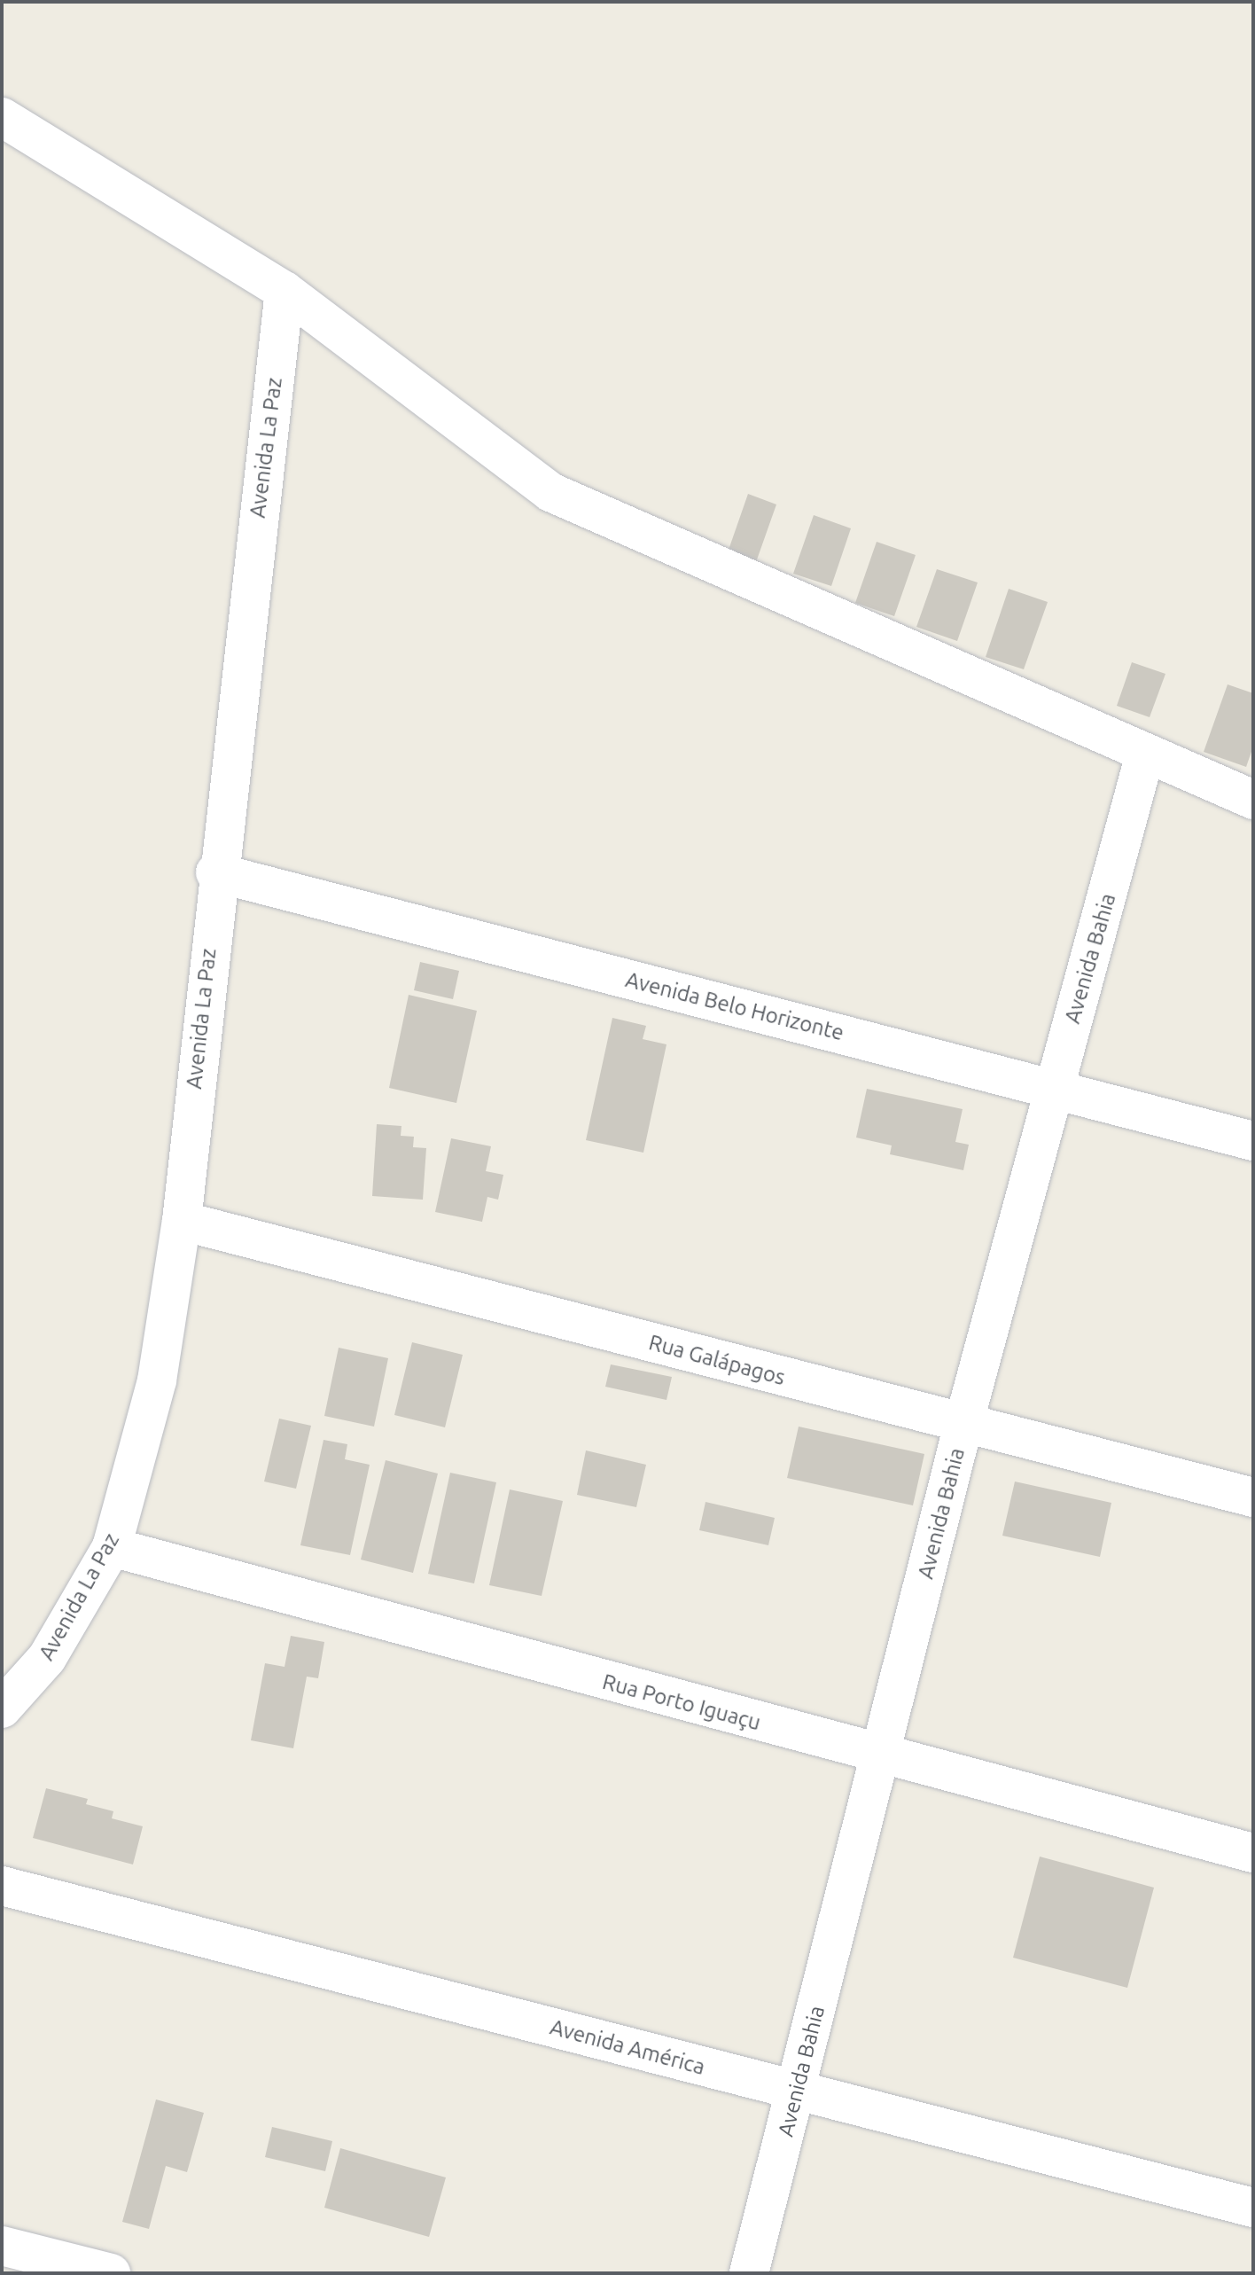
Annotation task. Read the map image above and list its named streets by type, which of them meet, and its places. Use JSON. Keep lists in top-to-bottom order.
{
  "streets": {
    "street": [
      "Avenida La Paz",
      "Avenida Bahia",
      "Avenida Belo Horizonte",
      "Rua Galápagos",
      "Rua Porto Iguaçu",
      "Avenida América"
    ]
  },
  "crossings": [
    ["Avenida La Paz", "Avenida Belo Horizonte"],
    ["Avenida La Paz", "Rua Galápagos"],
    ["Avenida La Paz", "Rua Porto Iguaçu"],
    ["Avenida Bahia", "Avenida Belo Horizonte"],
    ["Avenida Bahia", "Rua Galápagos"],
    ["Avenida Bahia", "Rua Porto Iguaçu"],
    ["Avenida Bahia", "Avenida América"]
  ]
}
